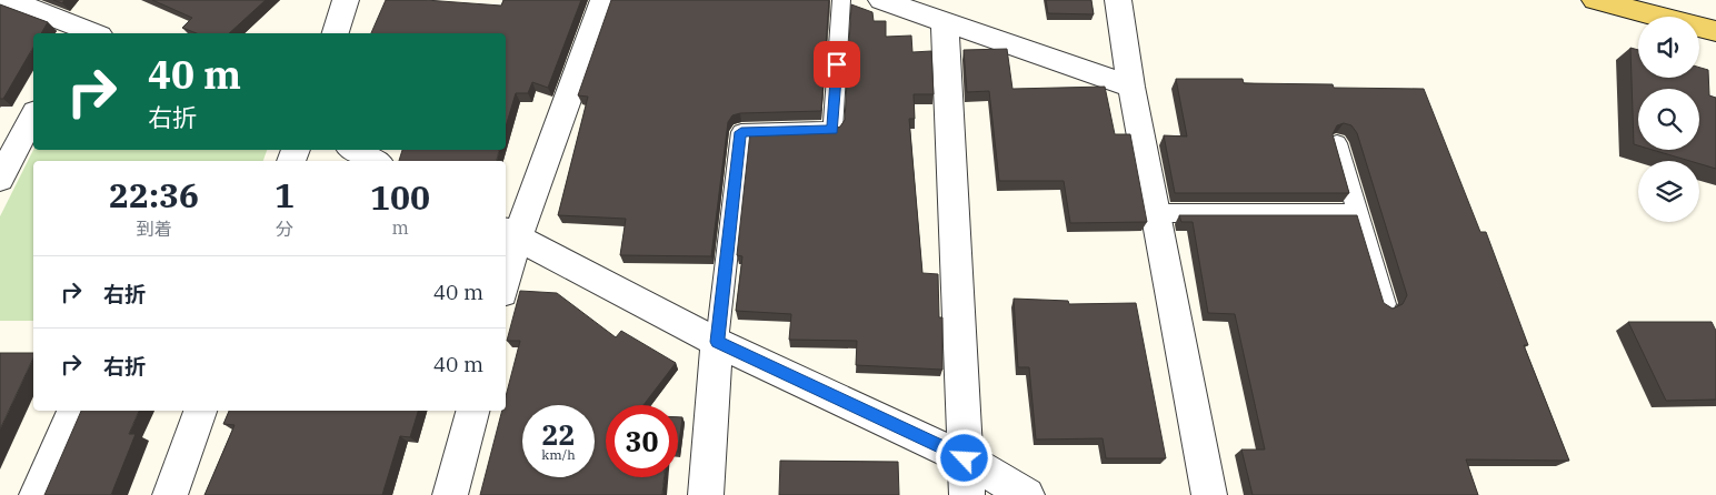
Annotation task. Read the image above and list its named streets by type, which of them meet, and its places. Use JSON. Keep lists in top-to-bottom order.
{
  "page": {
    "turn": ["40 m", "右折"],
    "eta": [
      "22:36",
      "到着",
      "1",
      "分",
      "100",
      "m"
    ],
    "list": [
      {
        "name": "右折",
        "value": "40 m"
      },
      {
        "name": "右折",
        "value": "40 m"
      }
    ],
    "speed": "22 km/h",
    "limit": "30"
  }
}
